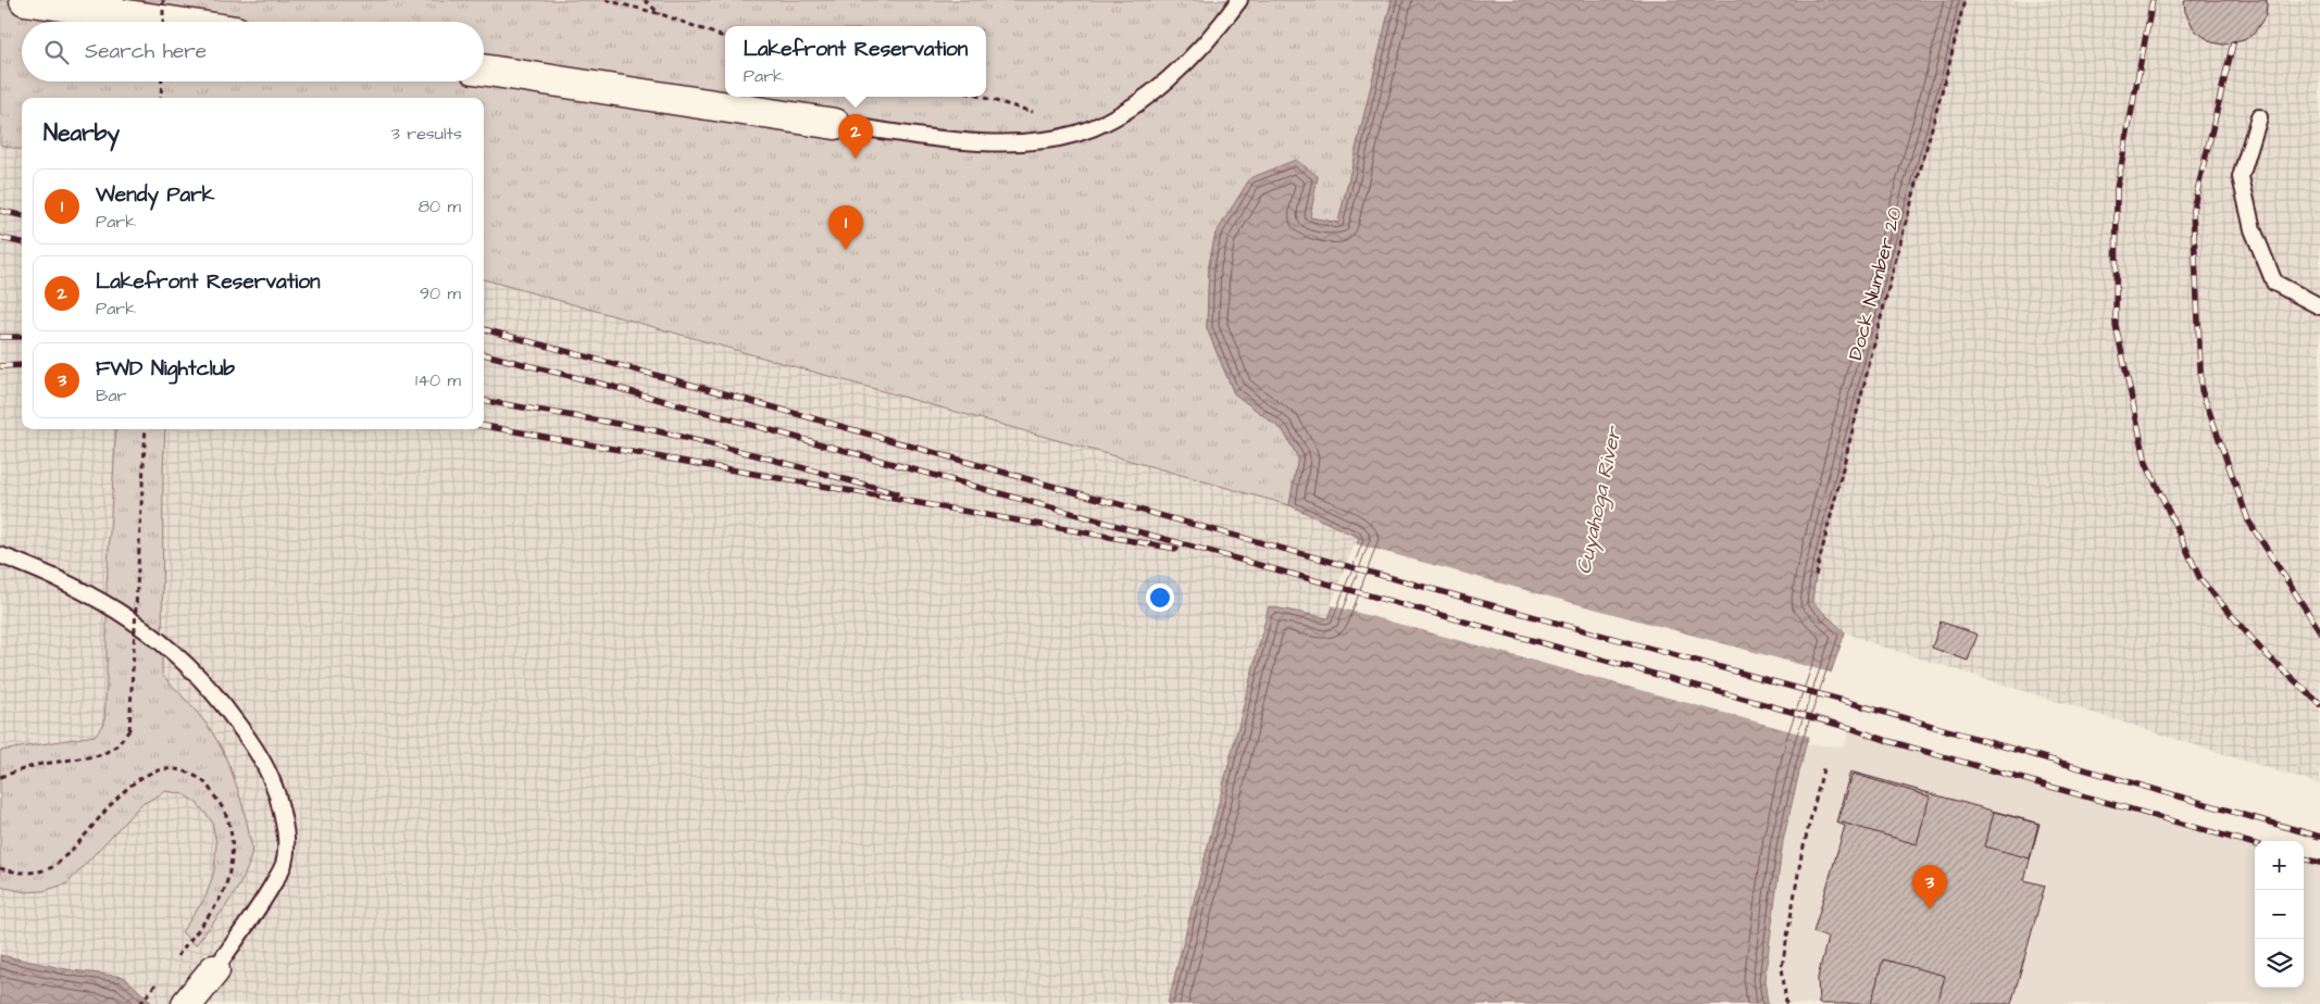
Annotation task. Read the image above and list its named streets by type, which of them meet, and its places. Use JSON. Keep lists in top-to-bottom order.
{
  "streets": {
    "path": ["Dock Number 20"]
  },
  "water": ["Cuyahoga River"],
  "page": {
    "search": "Search here",
    "popup": ["Lakefront Reservation", "Park"],
    "heading": ["Nearby", "3 results"],
    "pins": ["2", "1", "3"],
    "list": [
      {
        "mark": "1",
        "name": "Wendy Park",
        "note": "Park",
        "value": "80 m"
      },
      {
        "mark": "2",
        "name": "Lakefront Reservation",
        "note": "Park",
        "value": "90 m"
      },
      {
        "mark": "3",
        "name": "FWD Nightclub",
        "note": "Bar",
        "value": "140 m"
      }
    ],
    "map_buttons": ["+", "−"]
  }
}
